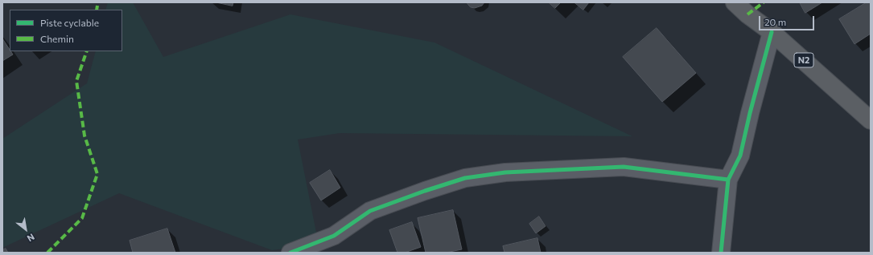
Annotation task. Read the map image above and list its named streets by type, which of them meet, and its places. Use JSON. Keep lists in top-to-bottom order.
{
  "streets": {
    "highway": ["N2"]
  },
  "legend": ["Piste cyclable", "Chemin"],
  "scale_bar": "20 m",
  "north": "bottom right"
}
